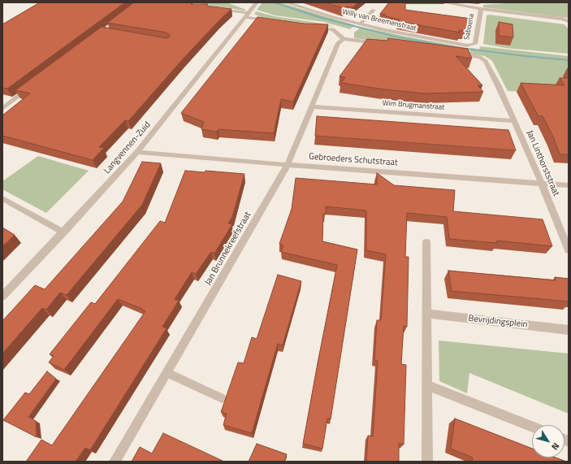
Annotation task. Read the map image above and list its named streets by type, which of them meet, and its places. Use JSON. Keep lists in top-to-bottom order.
{
  "streets": {
    "street": [
      "Willy van Breemenstraat",
      "Saboena",
      "Wim Brugmanstraat",
      "Langvennen-Zuid",
      "Gebroeders Schutstraat",
      "Jan Linthorststraat",
      "Jan Brunnekreefstraat",
      "Bevrijdingsplein"
    ]
  },
  "crossings": [
    ["Willy van Breemenstraat", "Saboena"],
    ["Wim Brugmanstraat", "Jan Linthorststraat"],
    ["Wim Brugmanstraat", "Jan Brunnekreefstraat"],
    ["Langvennen-Zuid", "Gebroeders Schutstraat"],
    ["Gebroeders Schutstraat", "Jan Linthorststraat"],
    ["Gebroeders Schutstraat", "Jan Brunnekreefstraat"]
  ],
  "north": "bottom right"
}
